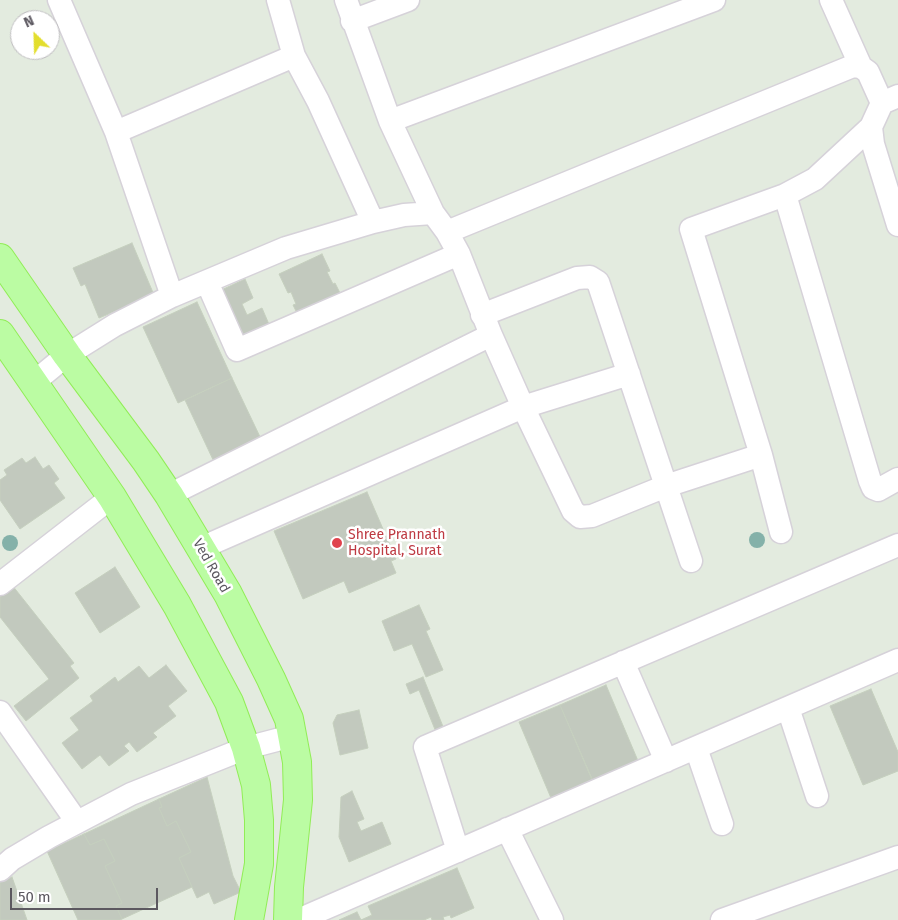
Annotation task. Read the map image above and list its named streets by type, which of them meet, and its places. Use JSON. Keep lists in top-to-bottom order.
{
  "streets": {
    "main road": ["Ved Road"]
  },
  "places": ["Shree Prannath Hospital, Surat"],
  "scale_bar": "50 m",
  "north": "top left"
}
